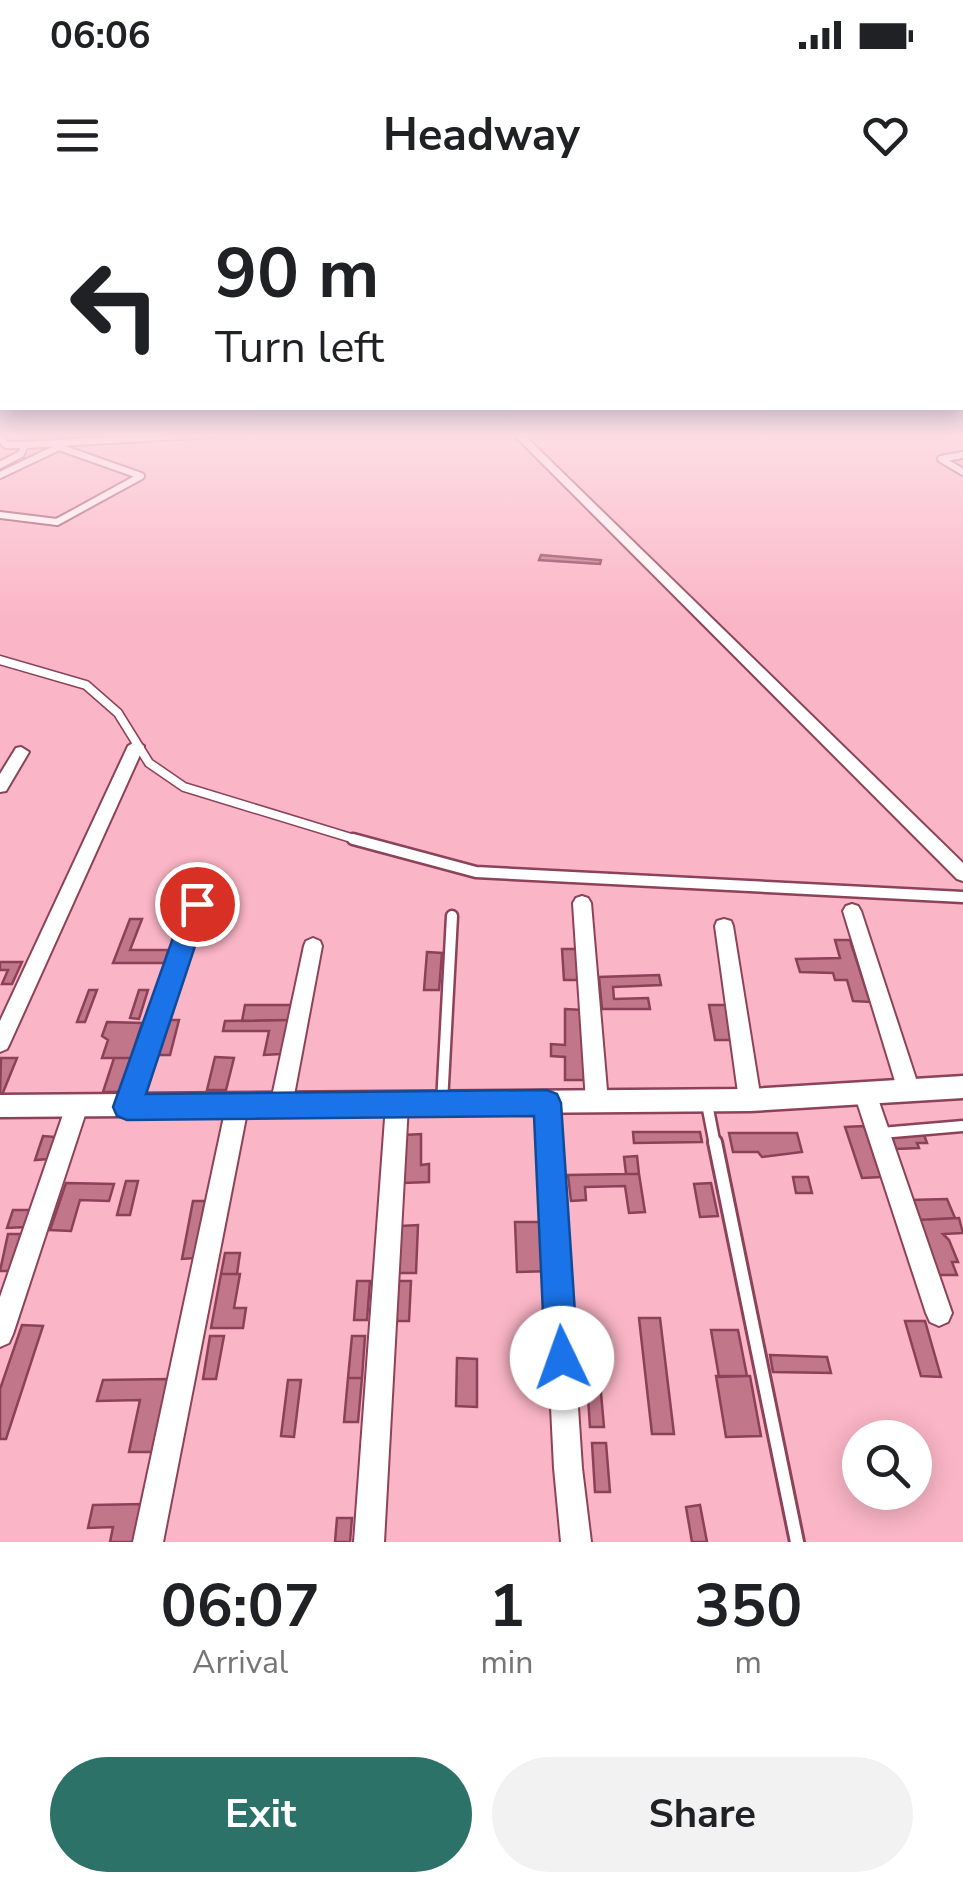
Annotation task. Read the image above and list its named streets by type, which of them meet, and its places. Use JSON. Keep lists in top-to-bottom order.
{
  "page": {
    "status": "06:06",
    "header": "Headway",
    "turn": ["90 m", "Turn left"],
    "eta": [
      "06:07",
      "Arrival",
      "1",
      "min",
      "350",
      "m"
    ],
    "buttons": ["Exit", "Share"]
  }
}
